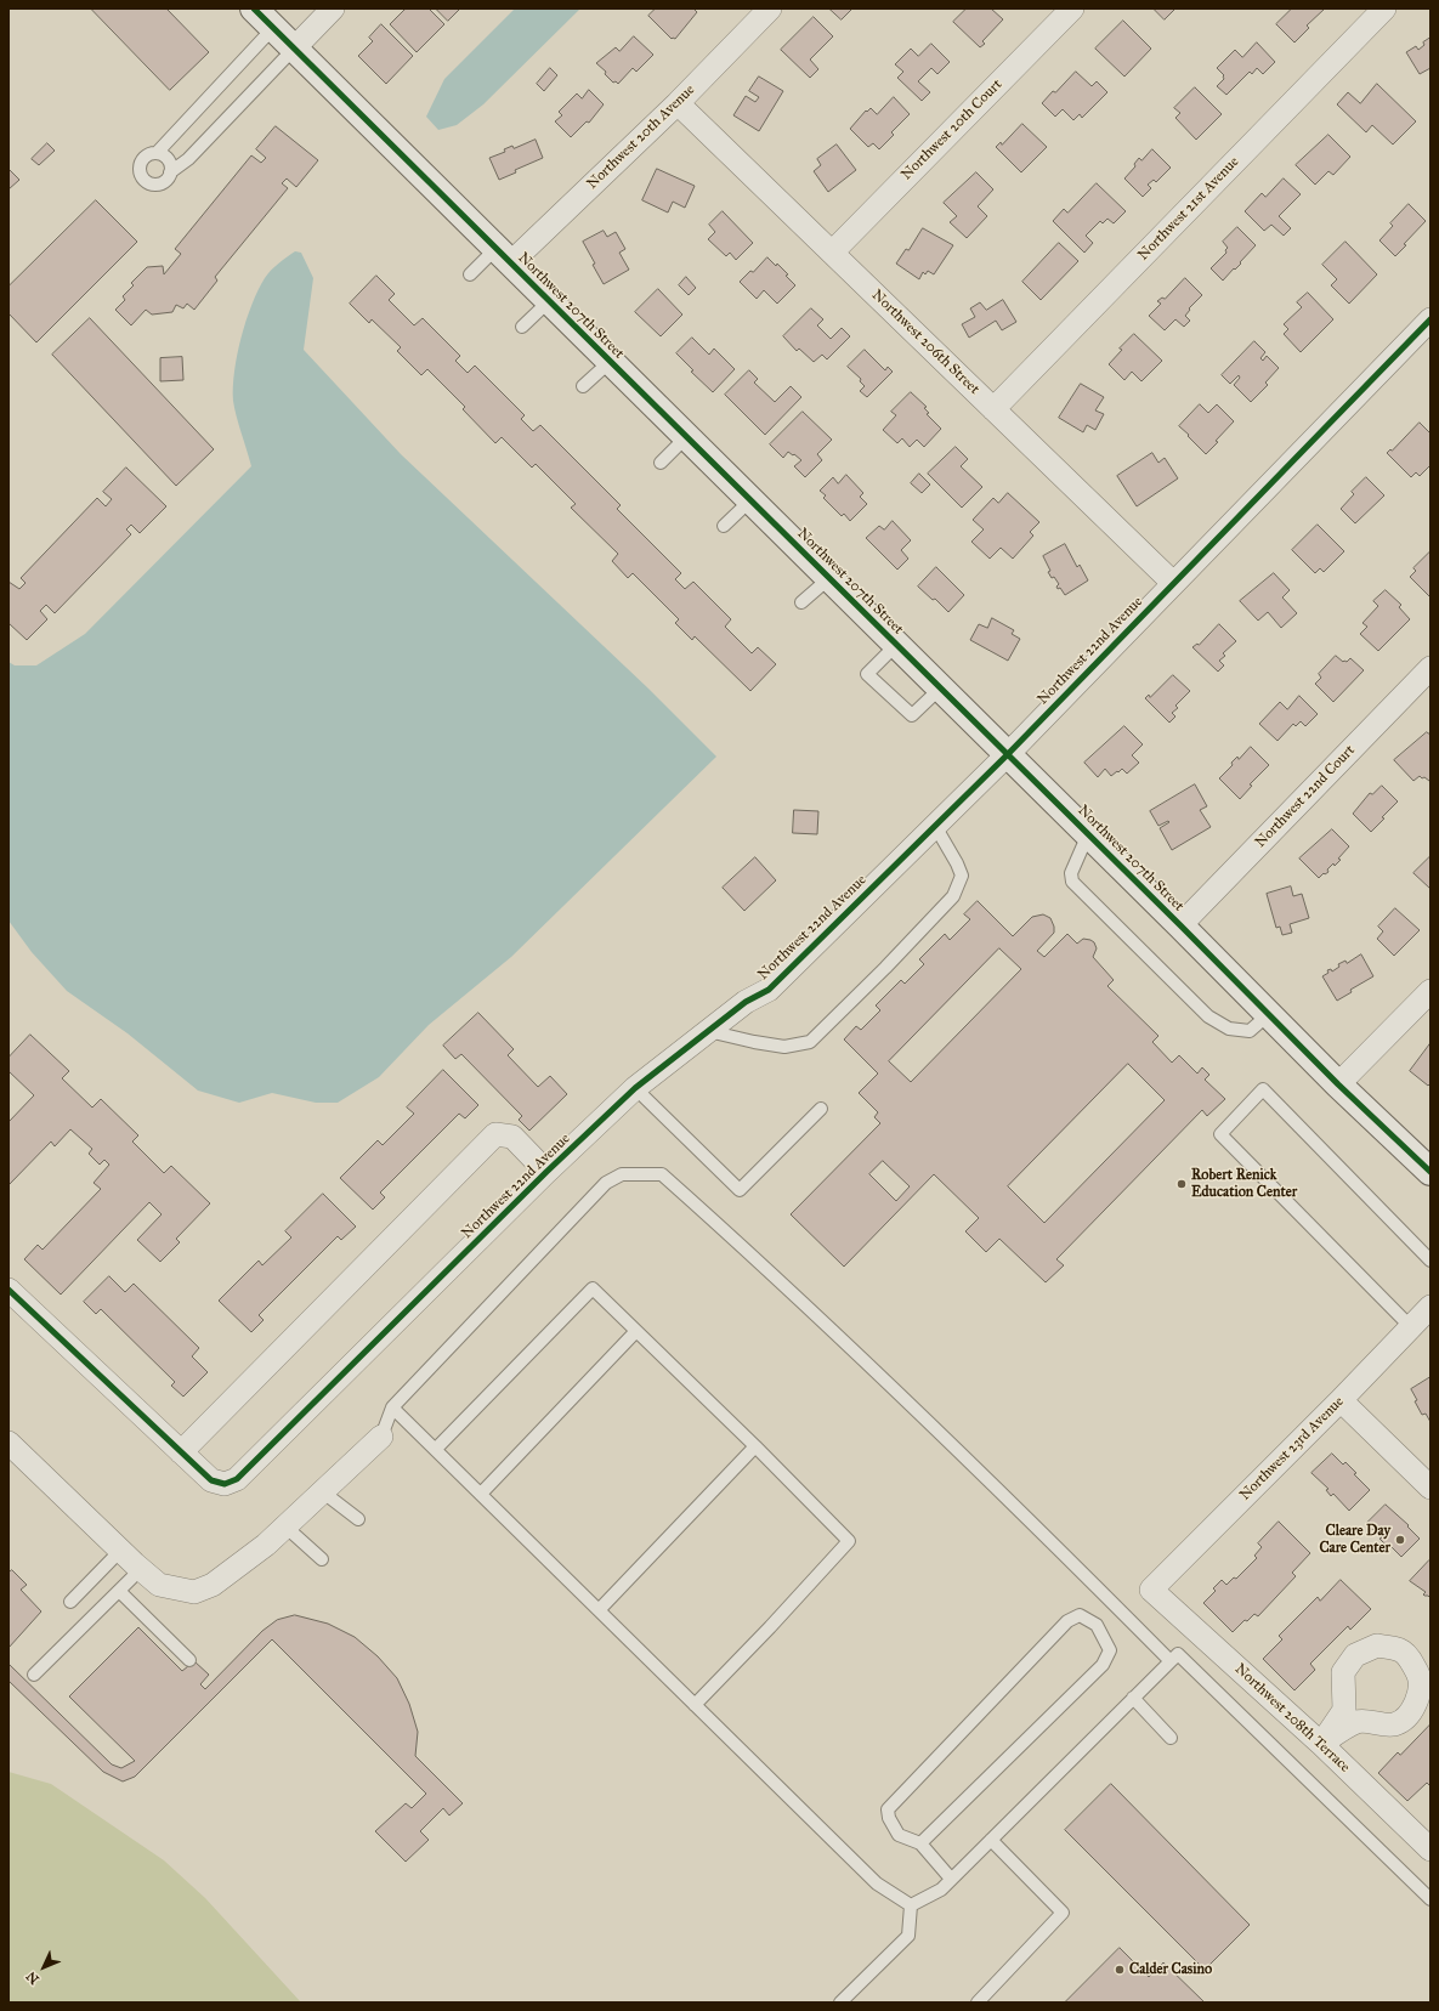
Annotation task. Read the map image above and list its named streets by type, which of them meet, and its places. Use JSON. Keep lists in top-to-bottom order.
{
  "streets": {
    "street": [
      "Northwest 20th Court",
      "Northwest 20th Avenue",
      "Northwest 21st Avenue",
      "Northwest 207th Street",
      "Northwest 206th Street",
      "Northwest 22nd Avenue",
      "Northwest 22nd Court",
      "Northwest 23rd Avenue",
      "Northwest 208th Terrace"
    ]
  },
  "crossings": [
    ["Northwest 20th Court", "Northwest 206th Street"],
    ["Northwest 20th Avenue", "Northwest 207th Street"],
    ["Northwest 20th Avenue", "Northwest 206th Street"],
    ["Northwest 21st Avenue", "Northwest 206th Street"],
    ["Northwest 207th Street", "Northwest 22nd Avenue"],
    ["Northwest 207th Street", "Northwest 22nd Court"],
    ["Northwest 206th Street", "Northwest 22nd Avenue"],
    ["Northwest 23rd Avenue", "Northwest 208th Terrace"]
  ],
  "places": ["Robert Renick Education Center", "Cleare Day Care Center", "Calder Casino"],
  "north": "bottom left"
}
